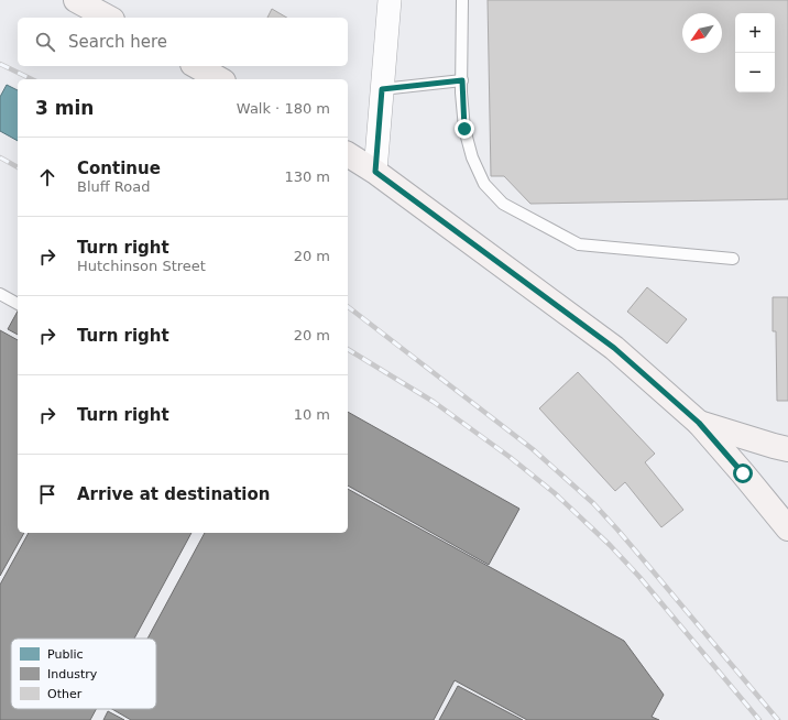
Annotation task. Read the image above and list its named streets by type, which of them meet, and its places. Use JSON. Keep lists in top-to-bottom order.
{
  "legend": ["Public", "Industry", "Other"],
  "north": "bottom left",
  "page": {
    "map_buttons": ["+", "−"],
    "search": "Search here",
    "heading": ["3 min", "Walk · 180 m"],
    "list": [
      ["Continue", "Bluff Road", "130 m"],
      ["Turn right", "Hutchinson Street", "20 m"],
      ["Turn right", "20 m"],
      ["Turn right", "10 m"],
      "Arrive at destination"
    ]
  }
}
